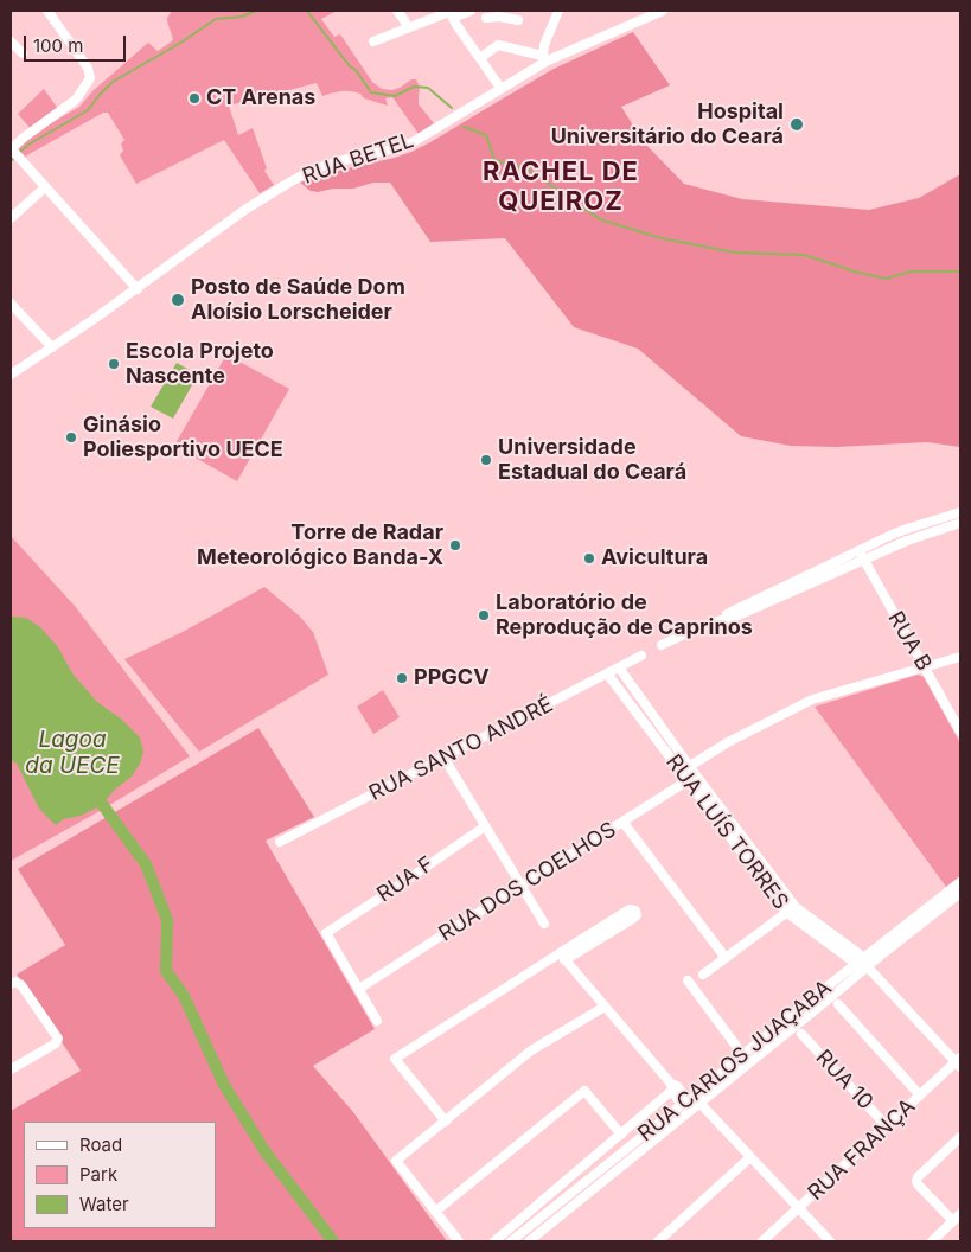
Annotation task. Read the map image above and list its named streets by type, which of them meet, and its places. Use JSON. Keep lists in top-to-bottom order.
{
  "streets": {
    "street": [
      "RUA BETEL",
      "RUA B",
      "RUA SANTO ANDRÉ",
      "RUA LUÍS TORRES",
      "RUA F",
      "RUA DOS COELHOS",
      "RUA CARLOS JUAÇABA",
      "RUA 10",
      "RUA FRANÇA"
    ]
  },
  "crossings": [
    ["RUA SANTO ANDRÉ", "RUA LUÍS TORRES"],
    ["RUA LUÍS TORRES", "RUA DOS COELHOS"],
    ["RUA LUÍS TORRES", "RUA CARLOS JUAÇABA"],
    ["RUA LUÍS TORRES", "RUA FRANÇA"],
    ["RUA F", "RUA DOS COELHOS"],
    ["RUA 10", "RUA FRANÇA"]
  ],
  "districts": ["RACHEL DE QUEIROZ"],
  "water": ["Lagoa da UECE"],
  "places": [
    "CT Arenas",
    "Hospital Universitário do Ceará",
    "Posto de Saúde Dom Aloísio Lorscheider",
    "Escola Projeto Nascente",
    "Ginásio Poliesportivo UECE",
    "Universidade Estadual do Ceará",
    "Torre de Radar Meteorológico Banda-X",
    "Avicultura",
    "Laboratório de Reprodução de Caprinos",
    "PPGCV"
  ],
  "legend": ["Road", "Park", "Water"],
  "scale_bar": "100 m"
}
